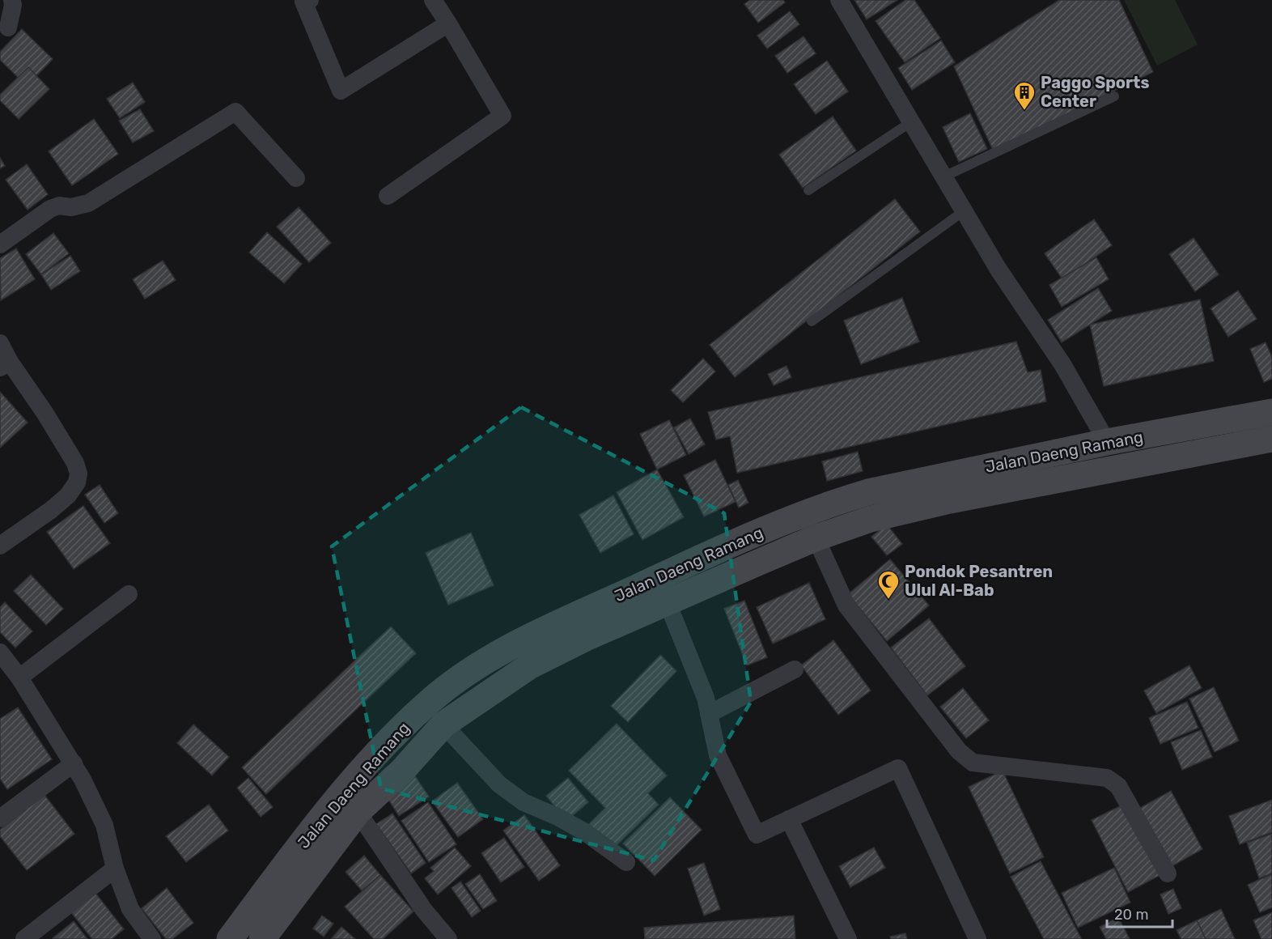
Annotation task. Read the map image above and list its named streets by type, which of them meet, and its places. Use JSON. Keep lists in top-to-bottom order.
{
  "streets": {
    "main road": ["Jalan Daeng Ramang"]
  },
  "places": {
    "building": ["Paggo Sports Center"],
    "mosque": ["Pondok Pesantren Ulul Al-Bab"]
  },
  "scale_bar": "20 m"
}
